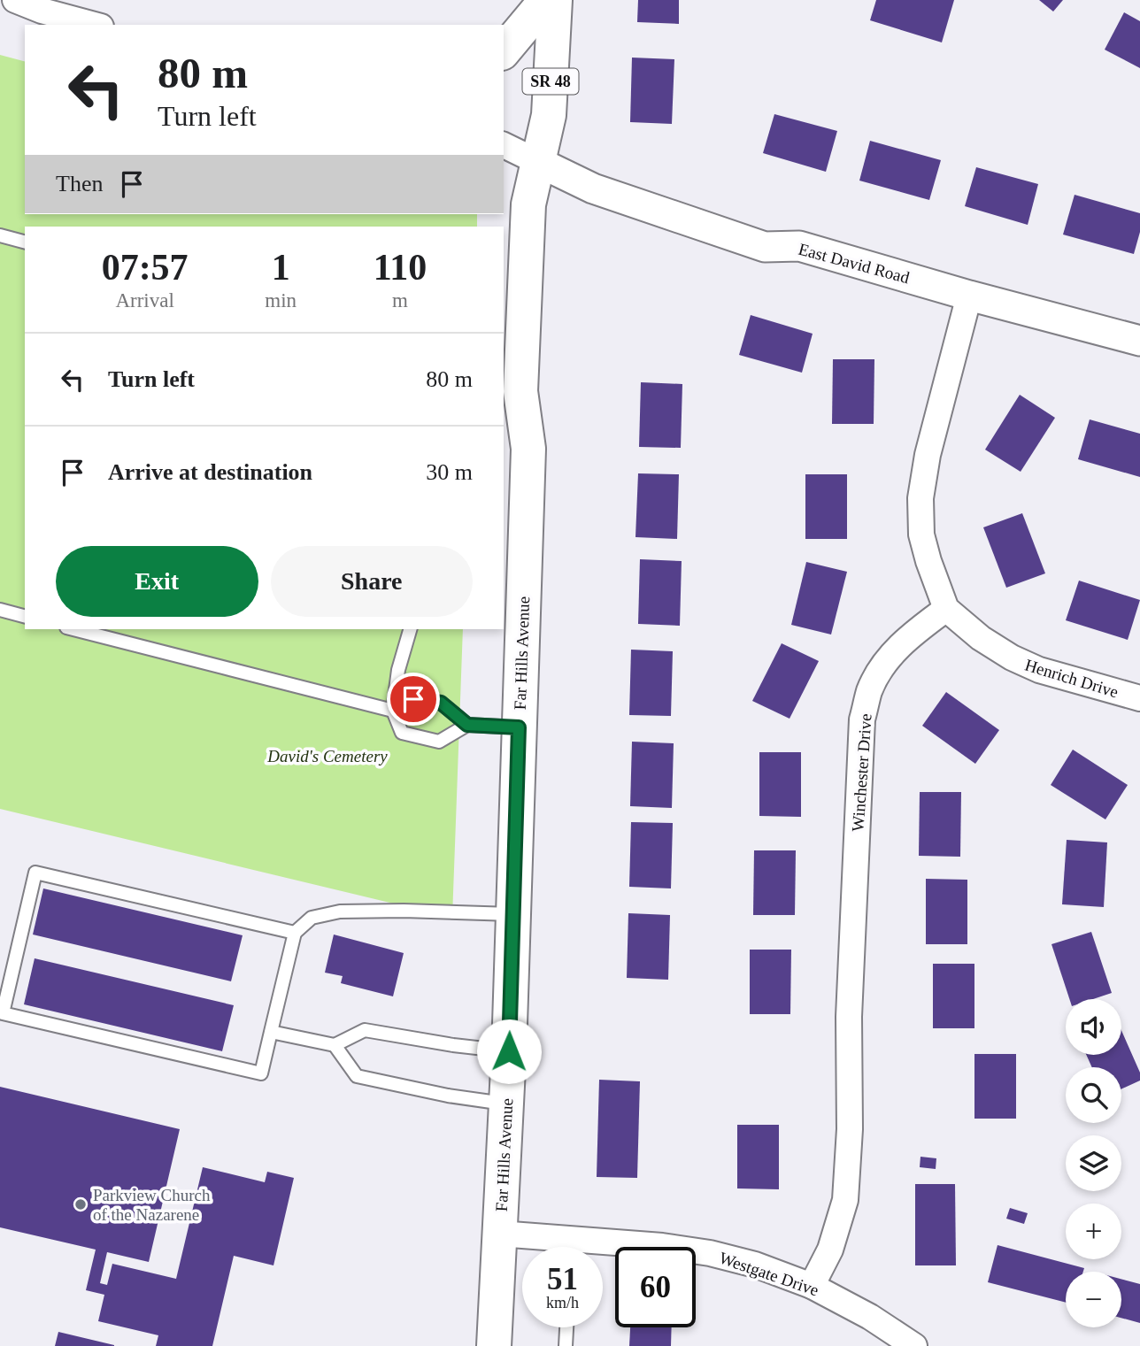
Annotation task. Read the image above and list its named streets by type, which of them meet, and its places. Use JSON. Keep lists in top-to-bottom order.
{
  "streets": {
    "main road": ["SR 48", "Far Hills Avenue"],
    "street": [
      "East David Road",
      "Henrich Drive",
      "Winchester Drive",
      "Westgate Drive"
    ]
  },
  "crossings": [
    ["East David Road", "Far Hills Avenue"],
    ["Far Hills Avenue", "Westgate Drive"],
    ["Henrich Drive", "Winchester Drive"],
    ["Winchester Drive", "Westgate Drive"]
  ],
  "parks": ["David's Cemetery"],
  "places": ["Parkview Church of the Nazarene"],
  "page": {
    "turn": ["80 m", "Turn left"],
    "then": "Then",
    "eta": [
      "07:57",
      "Arrival",
      "1",
      "min",
      "110",
      "m"
    ],
    "list": [
      {
        "name": "Turn left",
        "value": "80 m"
      },
      {
        "name": "Arrive at destination",
        "value": "30 m"
      }
    ],
    "buttons": ["Exit", "Share"],
    "map_buttons": ["+", "−"],
    "speed": "51 km/h",
    "limit": "60"
  }
}
